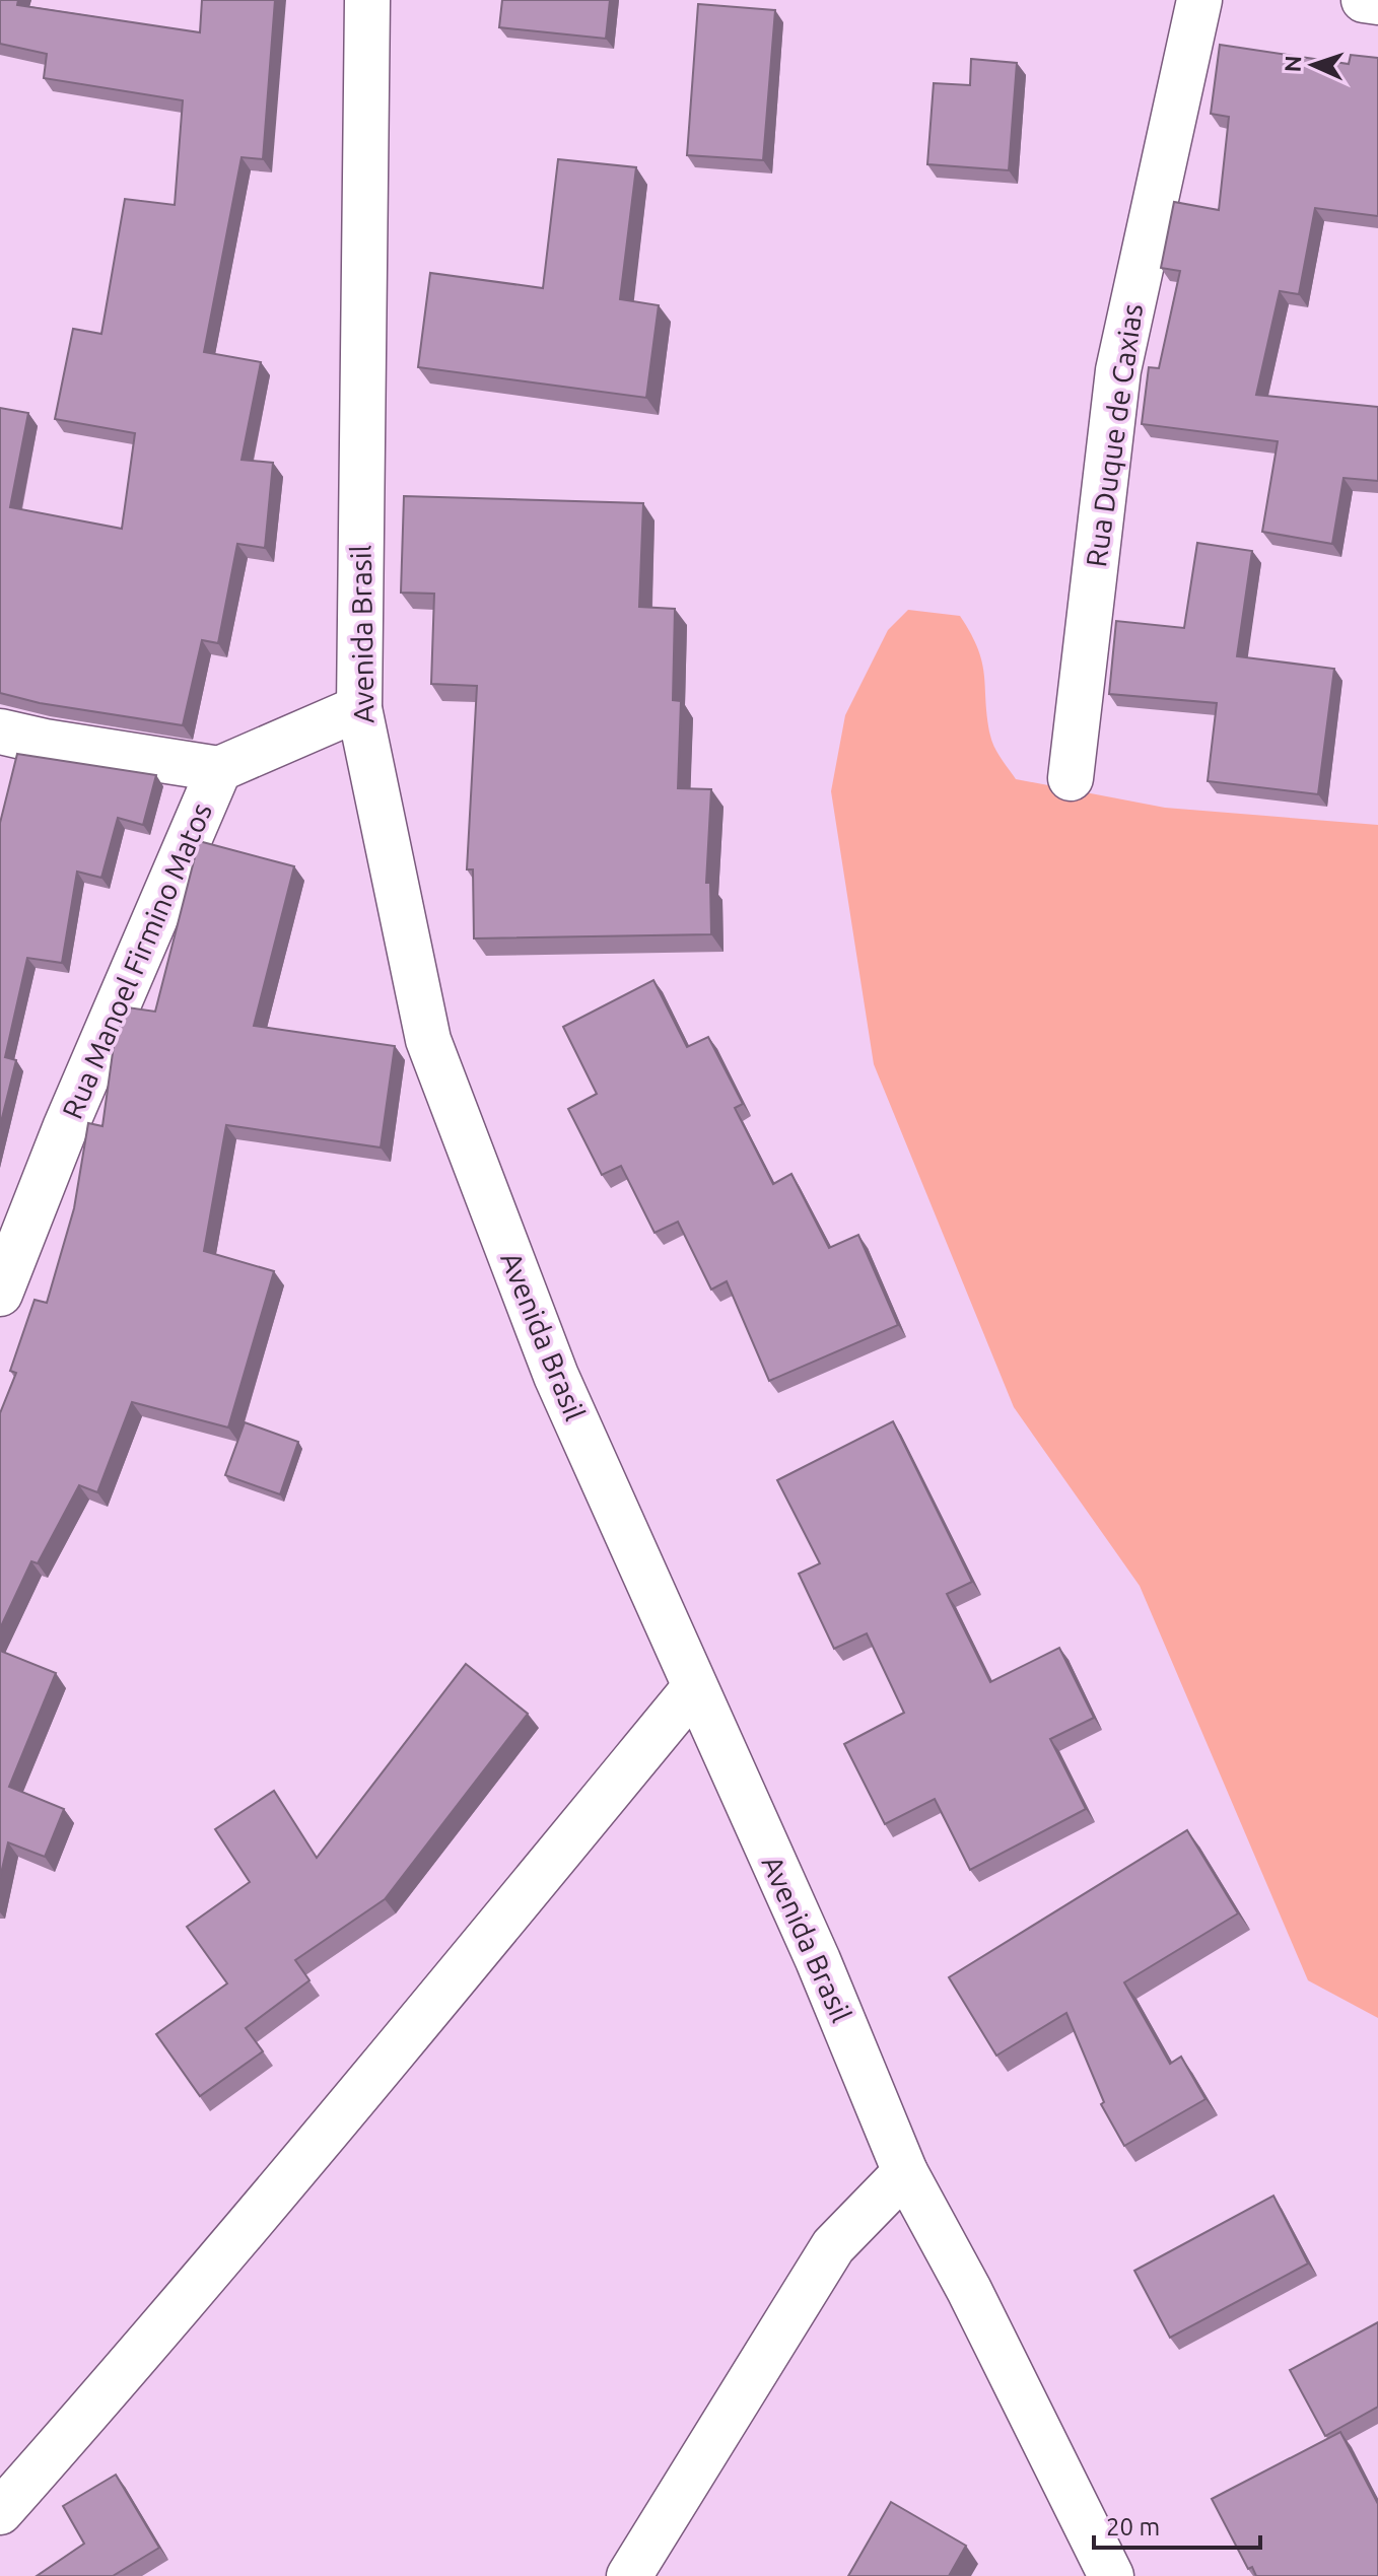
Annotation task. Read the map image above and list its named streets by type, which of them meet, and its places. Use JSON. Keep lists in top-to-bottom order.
{
  "streets": {
    "street": ["Rua Duque de Caxias", "Avenida Brasil", "Rua Manoel Firmino Matos"]
  },
  "crossings": [
    ["Avenida Brasil", "Rua Manoel Firmino Matos"]
  ],
  "scale_bar": "20 m",
  "north": "left"
}
